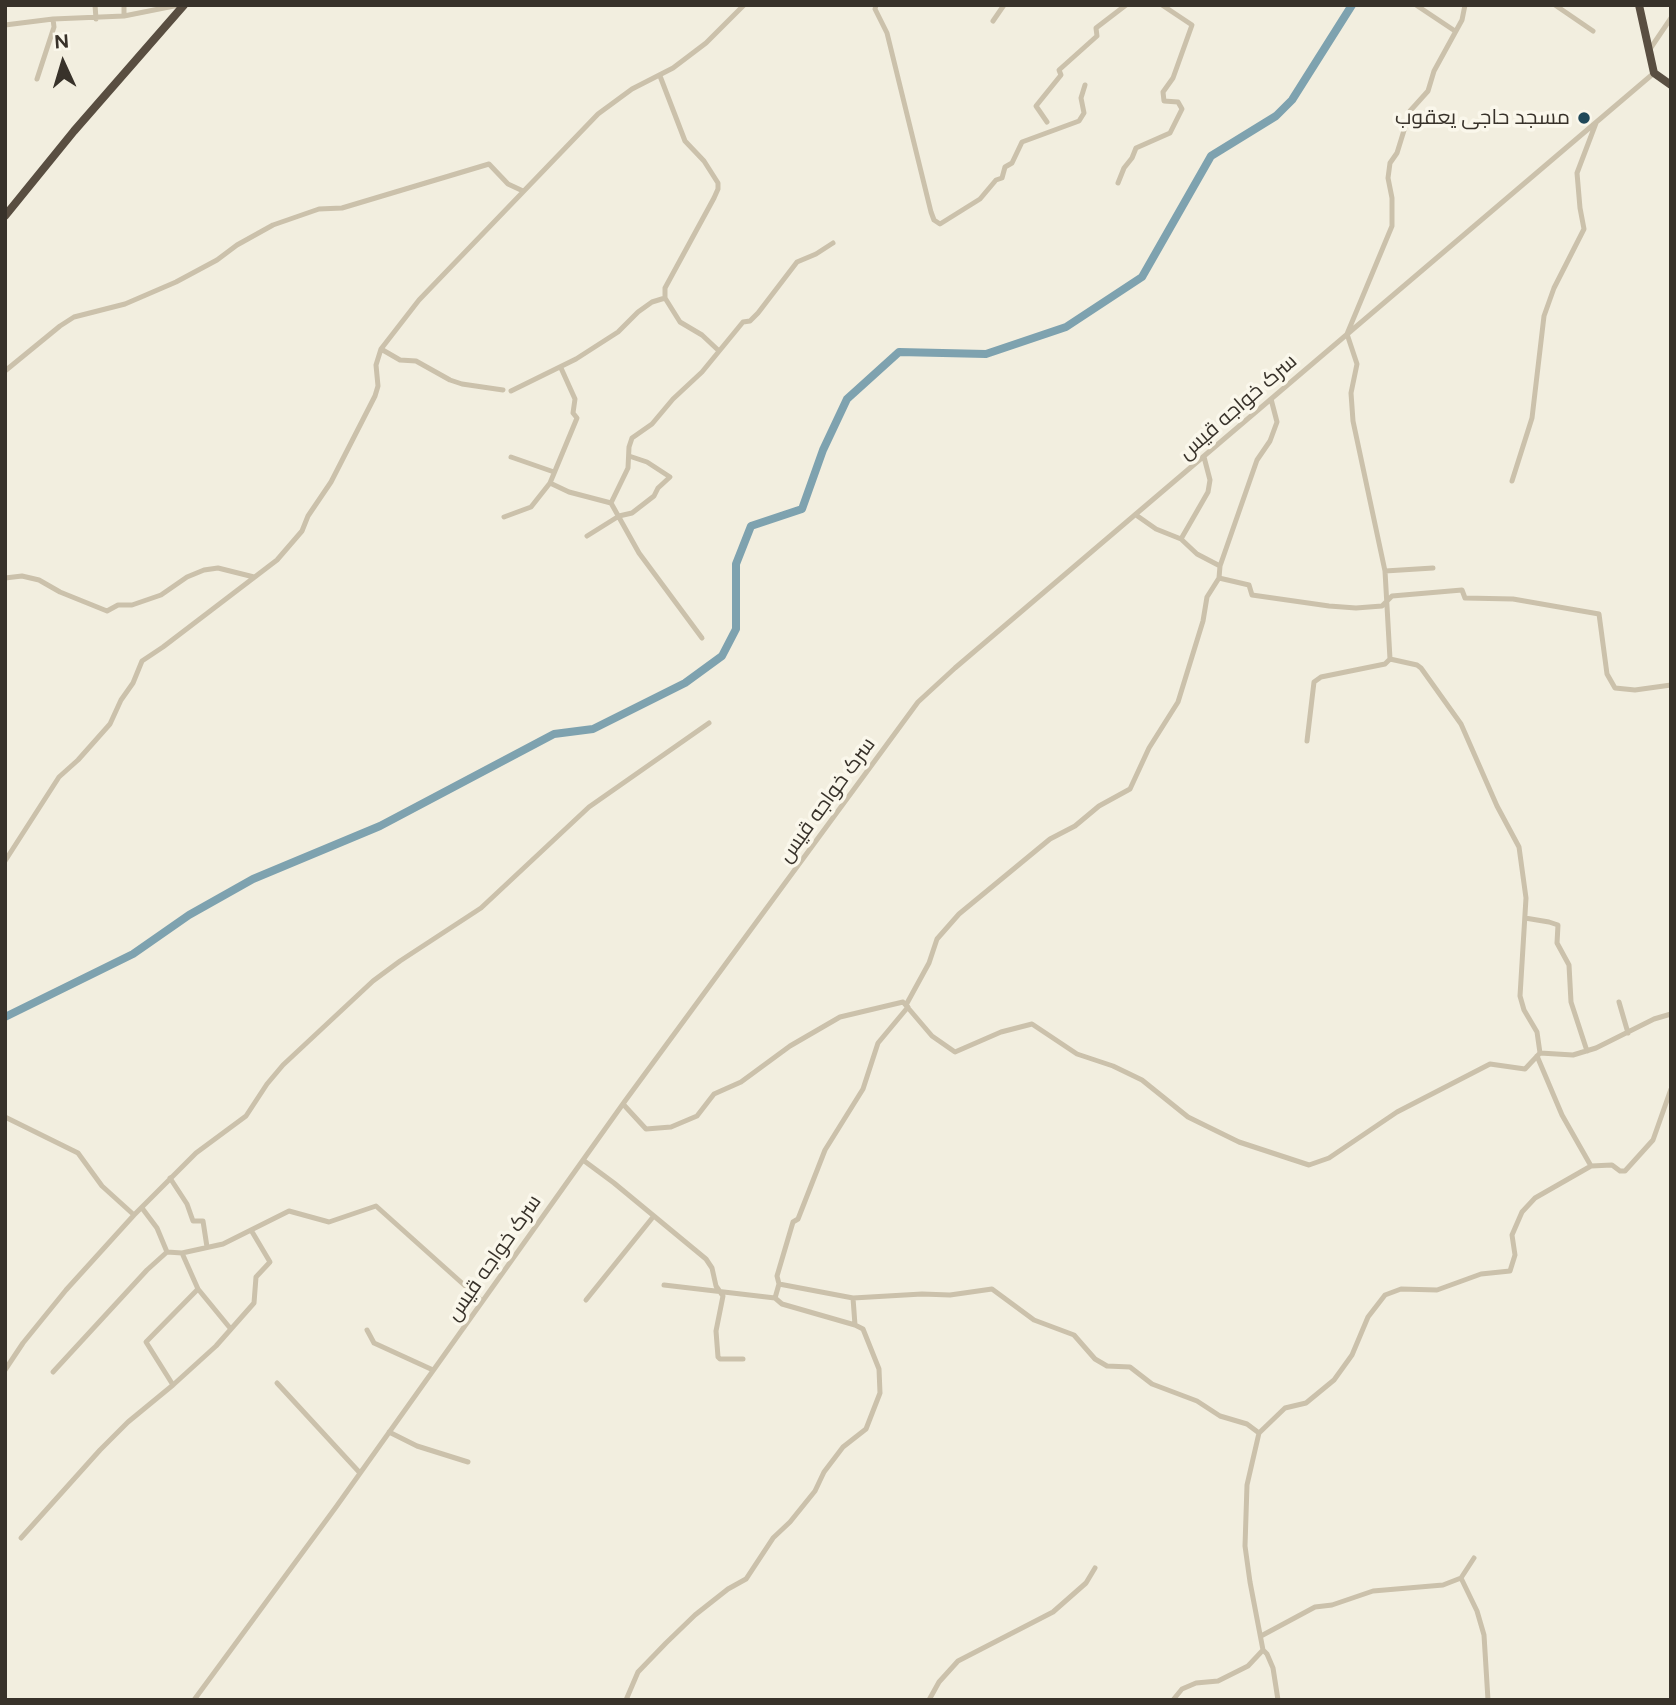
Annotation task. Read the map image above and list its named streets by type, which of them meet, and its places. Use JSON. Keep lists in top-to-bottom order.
{
  "streets": {
    "street": ["سرک خواجه قیس"]
  },
  "places": ["مسجد حاجی یعقوب"],
  "north": "top"
}
